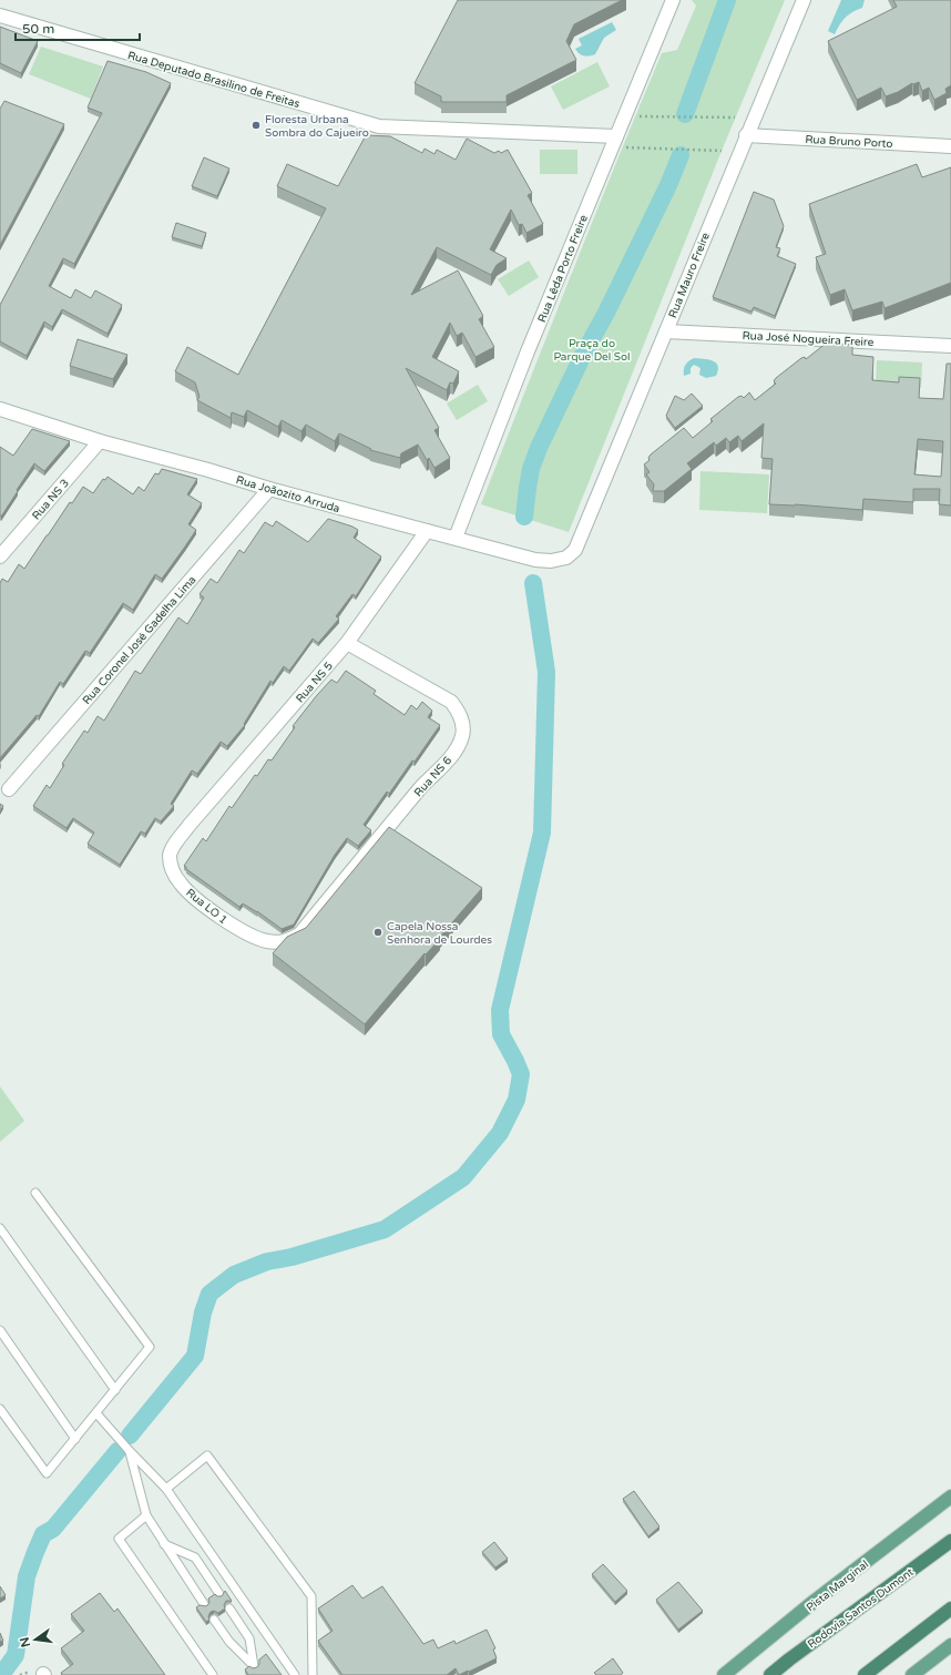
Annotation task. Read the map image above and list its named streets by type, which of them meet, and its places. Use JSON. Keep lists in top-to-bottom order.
{
  "streets": {
    "highway": ["Rodovia Santos Dumont"],
    "main road": ["Pista Marginal"],
    "street": [
      "Rua Deputado Brasilino de Freitas",
      "Rua Bruno Porto",
      "Rua Lêda Porto Freire",
      "Rua Mauro Freire",
      "Rua José Nogueira Freire",
      "Rua Joãozito Arruda",
      "Rua NS 3",
      "Rua Coronel José Gadelha Lima",
      "Rua NS 5",
      "Rua NS 6",
      "Rua LO 1"
    ]
  },
  "crossings": [
    ["Rua Deputado Brasilino de Freitas", "Rua Lêda Porto Freire"],
    ["Rua Bruno Porto", "Rua Mauro Freire"],
    ["Rua Lêda Porto Freire", "Rua Joãozito Arruda"],
    ["Rua Mauro Freire", "Rua José Nogueira Freire"],
    ["Rua Mauro Freire", "Rua Joãozito Arruda"],
    ["Rua Joãozito Arruda", "Rua NS 3"],
    ["Rua Joãozito Arruda", "Rua Coronel José Gadelha Lima"],
    ["Rua Joãozito Arruda", "Rua NS 5"],
    ["Rua NS 5", "Rua NS 6"],
    ["Rua NS 5", "Rua LO 1"],
    ["Rua NS 6", "Rua LO 1"]
  ],
  "parks": ["Praça do Parque Del Sol"],
  "places": ["Floresta Urbana Sombra do Cajueiro", "Capela Nossa Senhora de Lourdes"],
  "scale_bar": "50 m",
  "north": "left"
}
